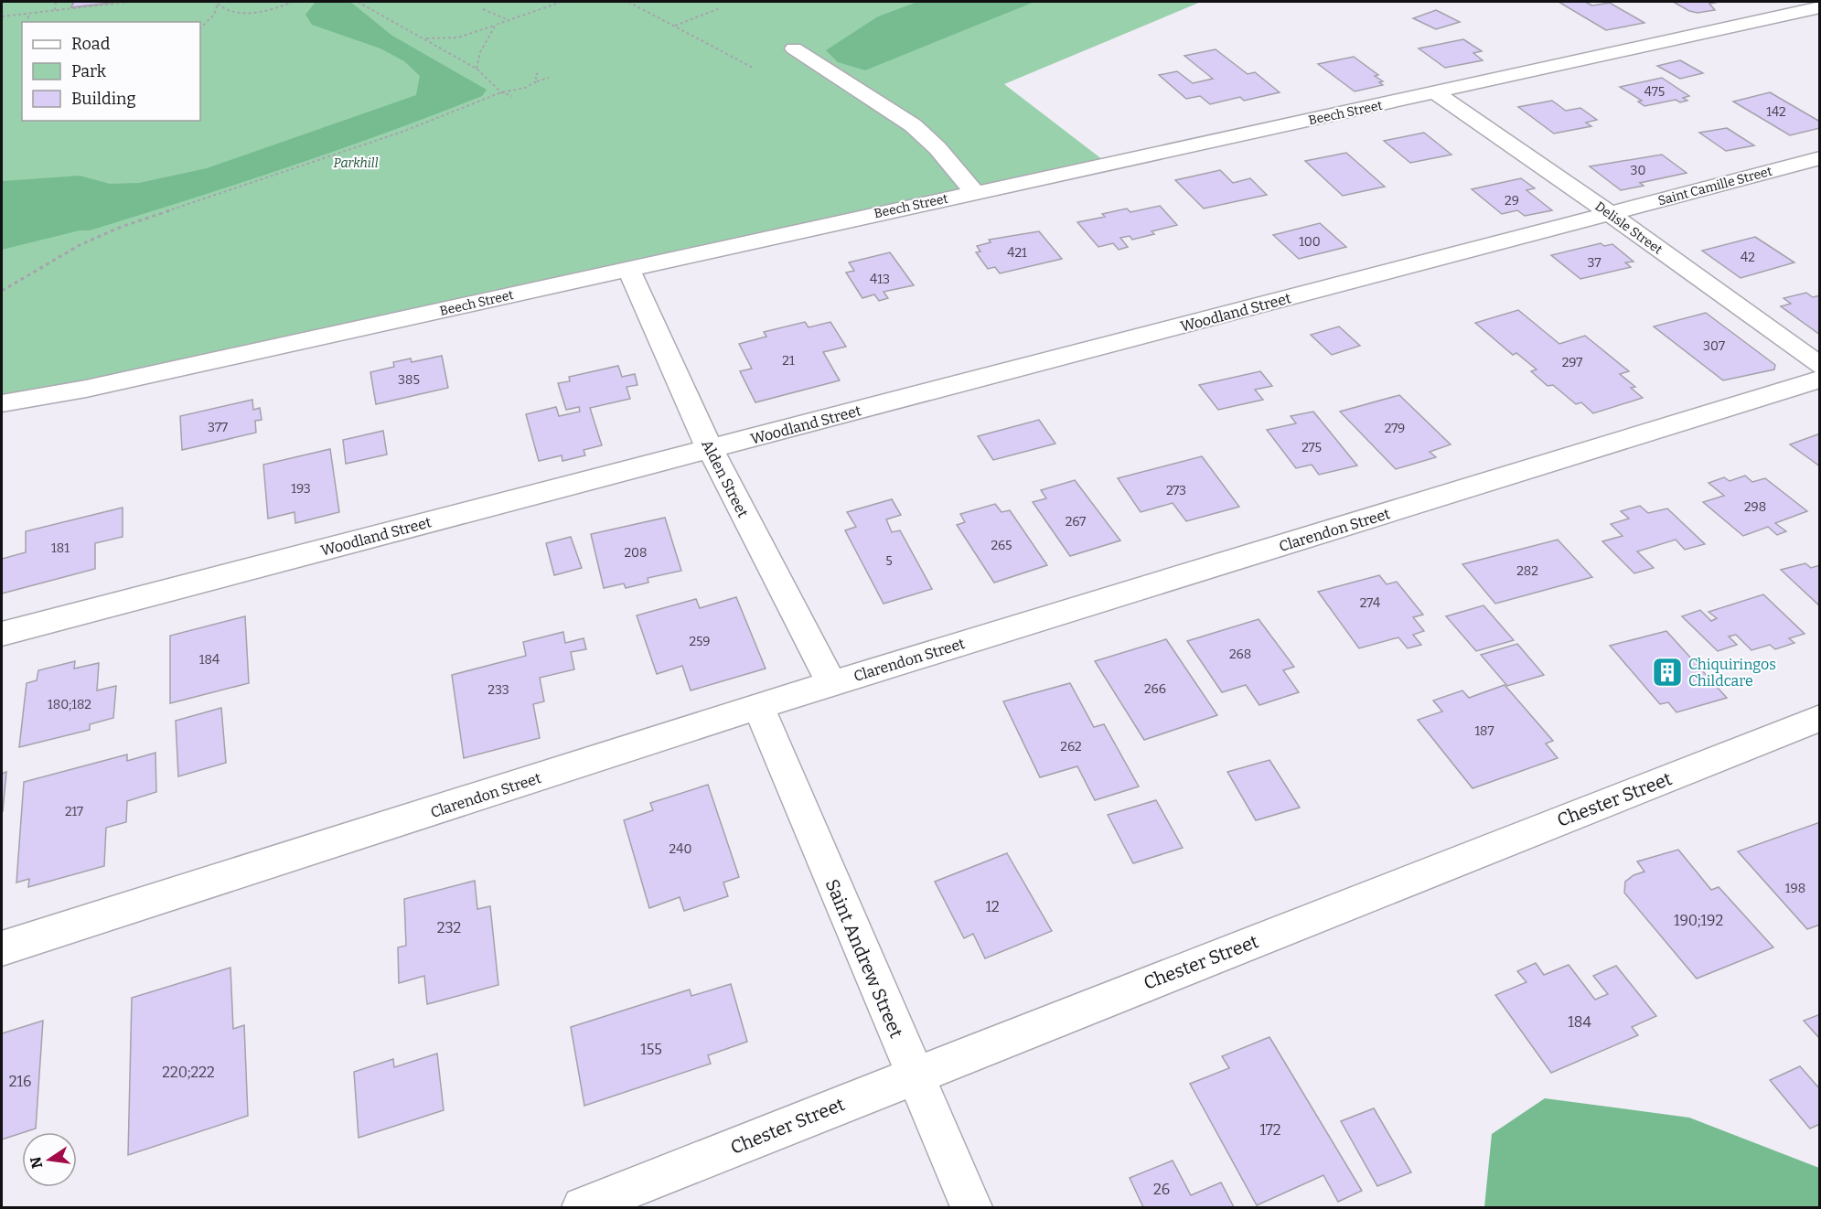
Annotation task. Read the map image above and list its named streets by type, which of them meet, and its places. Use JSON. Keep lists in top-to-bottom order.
{
  "streets": {
    "street": [
      "Beech Street",
      "Saint Camille Street",
      "Delisle Street",
      "Woodland Street",
      "Alden Street",
      "Clarendon Street",
      "Chester Street",
      "Saint Andrew Street"
    ]
  },
  "crossings": [
    ["Beech Street", "Delisle Street"],
    ["Beech Street", "Alden Street"],
    ["Saint Camille Street", "Delisle Street"],
    ["Saint Camille Street", "Woodland Street"],
    ["Delisle Street", "Woodland Street"],
    ["Woodland Street", "Alden Street"],
    ["Alden Street", "Clarendon Street"],
    ["Clarendon Street", "Saint Andrew Street"],
    ["Chester Street", "Saint Andrew Street"]
  ],
  "parks": ["Parkhill"],
  "places": {
    "building": ["Chiquiringos Childcare"]
  },
  "house_numbers": [
    "475",
    "142",
    "30",
    "29",
    "100",
    "421",
    "42",
    "37",
    "413",
    "307",
    "21",
    "297",
    "385",
    "377",
    "279",
    "275",
    "193",
    "273",
    "298",
    "267",
    "265",
    "181",
    "208",
    "5",
    "282",
    "274",
    "259",
    "268",
    "184",
    "266",
    "233",
    "180;182",
    "187",
    "262",
    "217",
    "240",
    "198",
    "12",
    "190;192",
    "232",
    "184",
    "155",
    "220;222",
    "216",
    "172",
    "26"
  ],
  "legend": ["Road", "Park", "Building"],
  "north": "left"
}
